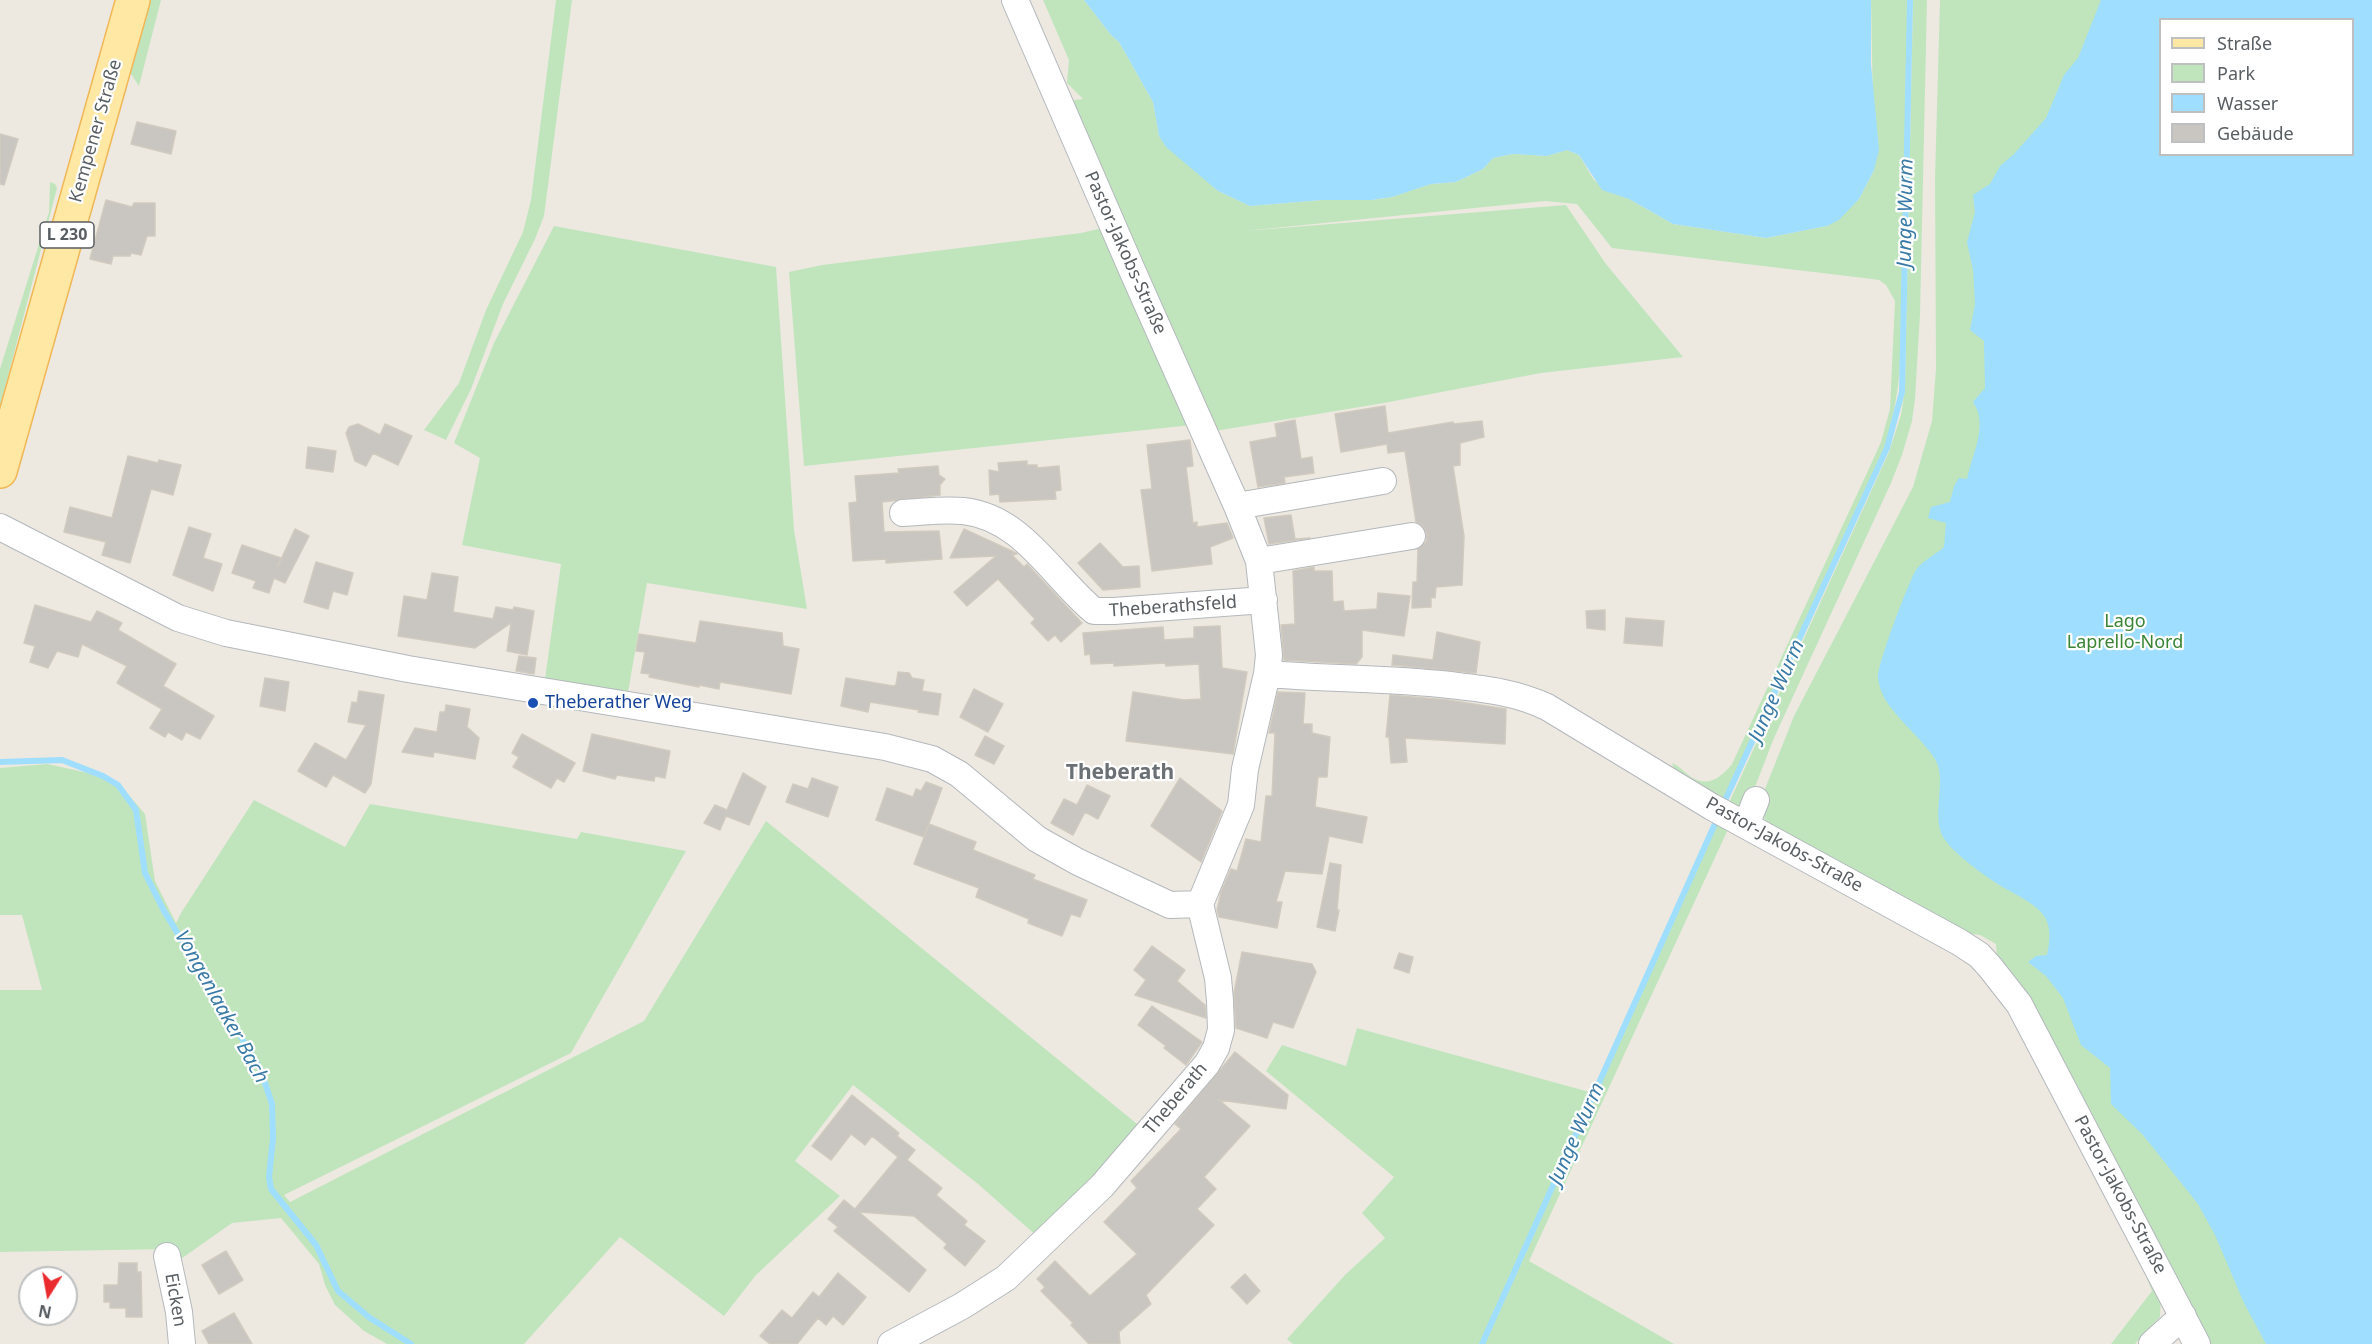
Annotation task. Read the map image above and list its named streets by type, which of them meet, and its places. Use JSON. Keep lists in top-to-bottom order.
{
  "streets": {
    "main road": ["Kempener Straße", "L 230"],
    "street": [
      "Pastor-Jakobs-Straße",
      "Theberathsfeld",
      "Theberath",
      "Eicken"
    ]
  },
  "crossings": [
    ["Pastor-Jakobs-Straße", "Theberathsfeld"]
  ],
  "districts": ["Theberath"],
  "water": ["Junge Wurm", "Vongenlaaker Bach"],
  "parks": ["Lago Laprello-Nord"],
  "places": ["Theberather Weg"],
  "legend": [
    "Straße",
    "Park",
    "Wasser",
    "Gebäude"
  ],
  "north": "bottom"
}
